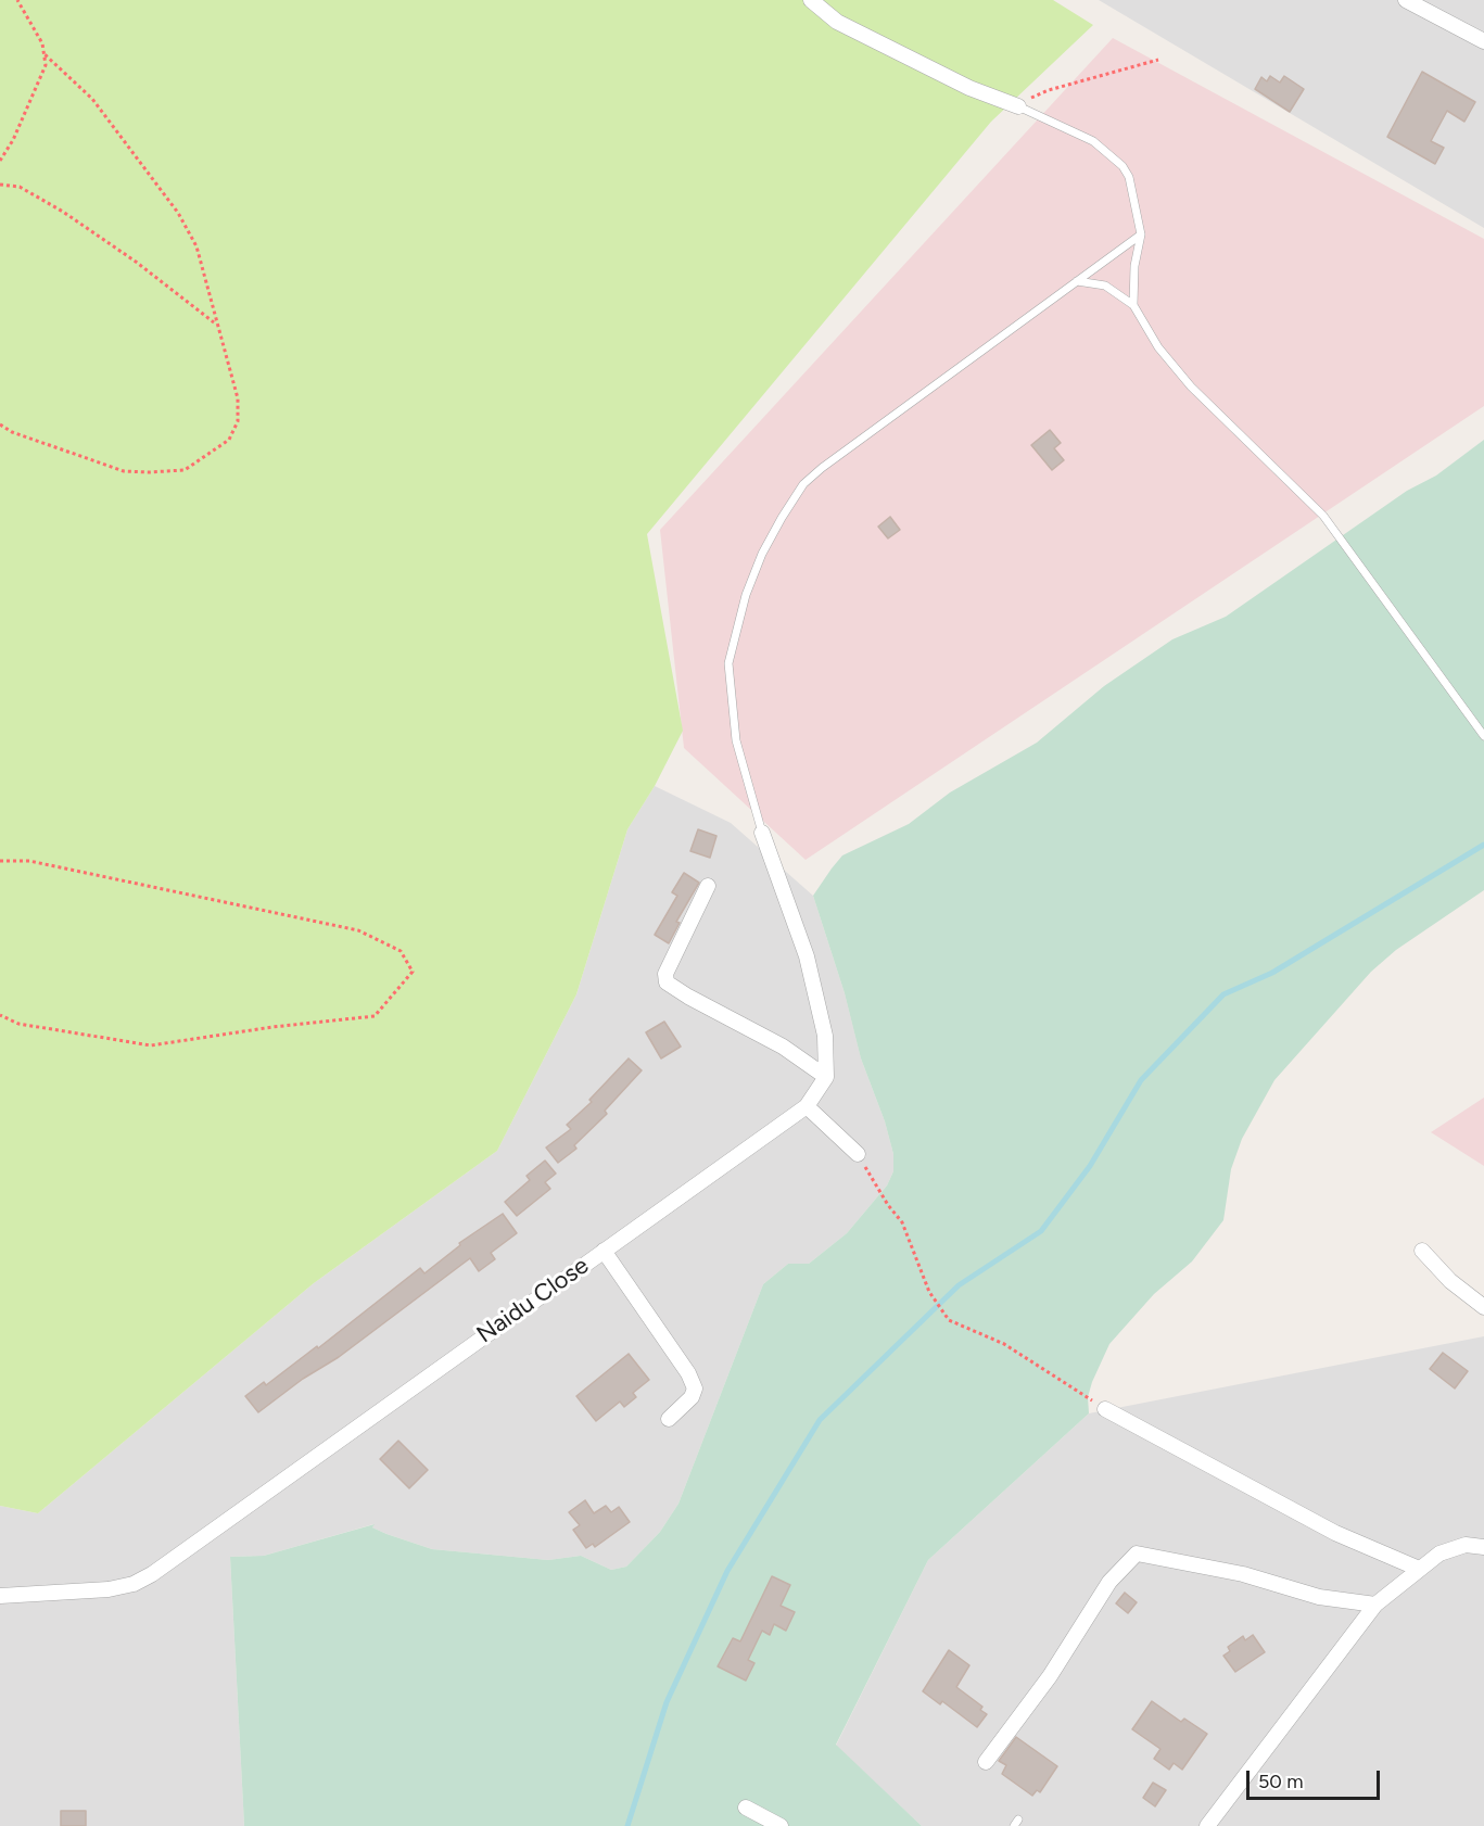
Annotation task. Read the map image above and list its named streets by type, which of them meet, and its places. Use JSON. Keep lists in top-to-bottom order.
{
  "streets": {
    "street": ["Naidu Close"]
  },
  "scale_bar": "50 m"
}
